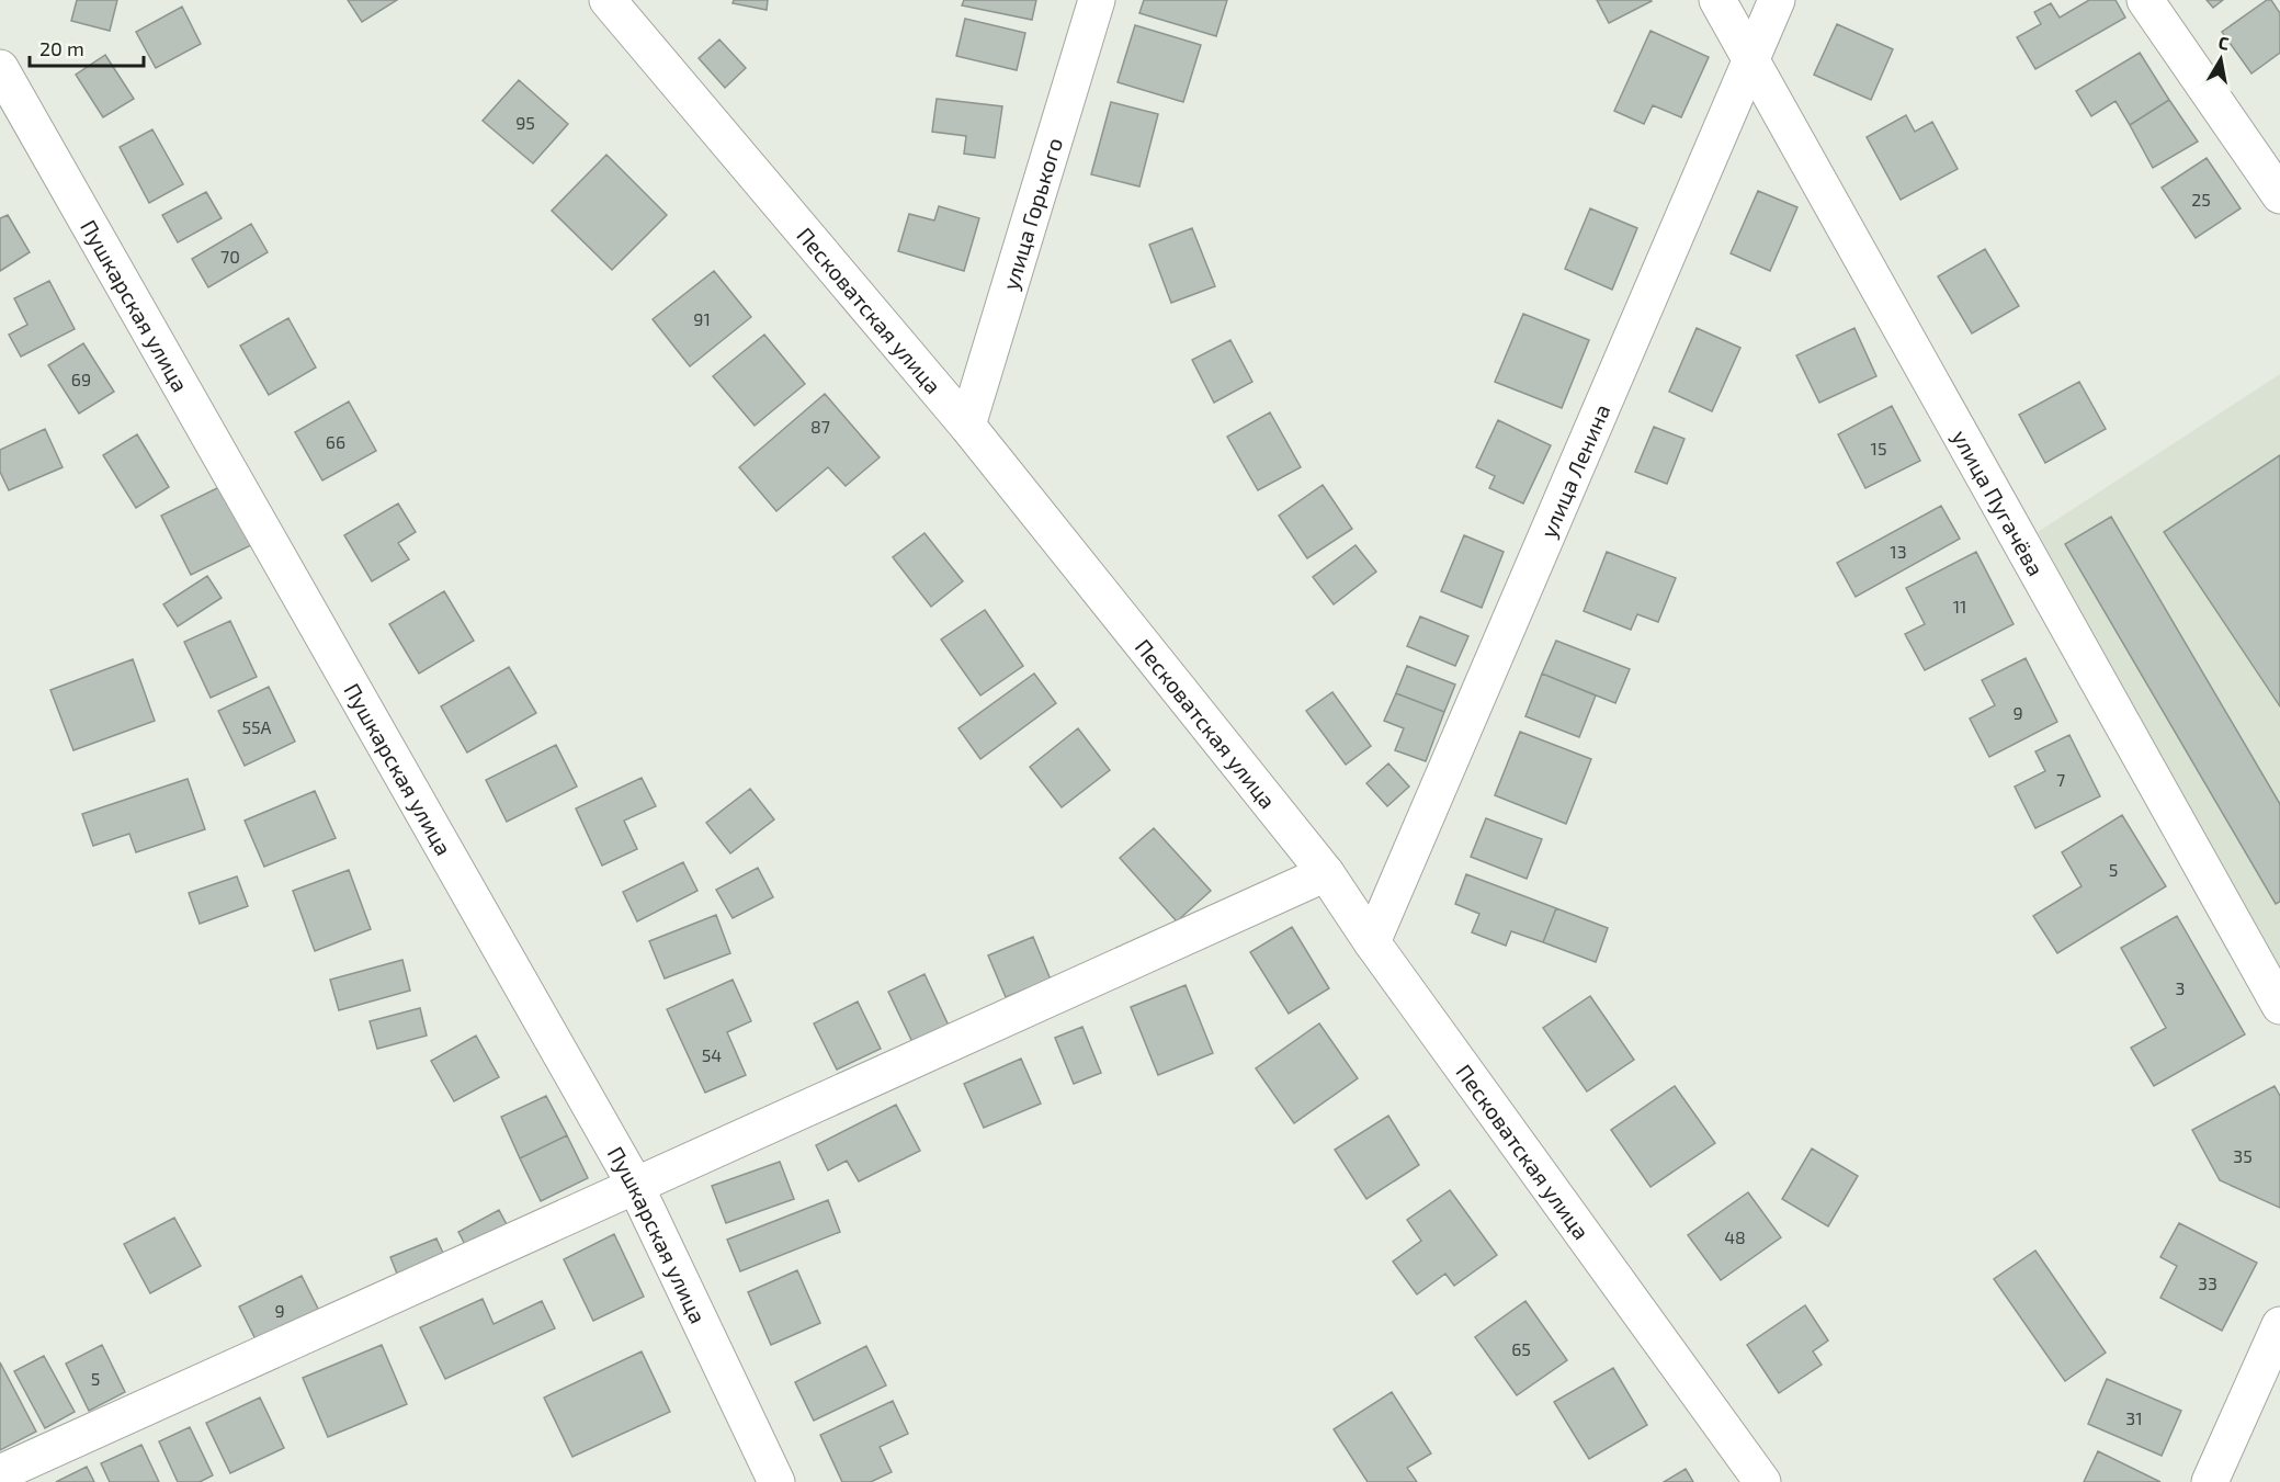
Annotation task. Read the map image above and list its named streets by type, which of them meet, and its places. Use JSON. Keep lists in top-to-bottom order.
{
  "streets": {
    "street": [
      "улица Горького",
      "Пушкарская улица",
      "Песковатская улица",
      "улица Ленина",
      "улица Пугачёва"
    ]
  },
  "crossings": [
    ["улица Горького", "Песковатская улица"],
    ["Песковатская улица", "улица Ленина"],
    ["улица Ленина", "улица Пугачёва"]
  ],
  "house_numbers": [
    "95",
    "25",
    "70",
    "91",
    "69",
    "87",
    "66",
    "15",
    "13",
    "11",
    "9",
    "55А",
    "7",
    "5",
    "3",
    "54",
    "35",
    "48",
    "33",
    "9",
    "65",
    "5",
    "31"
  ],
  "scale_bar": "20 m",
  "north": "top"
}
